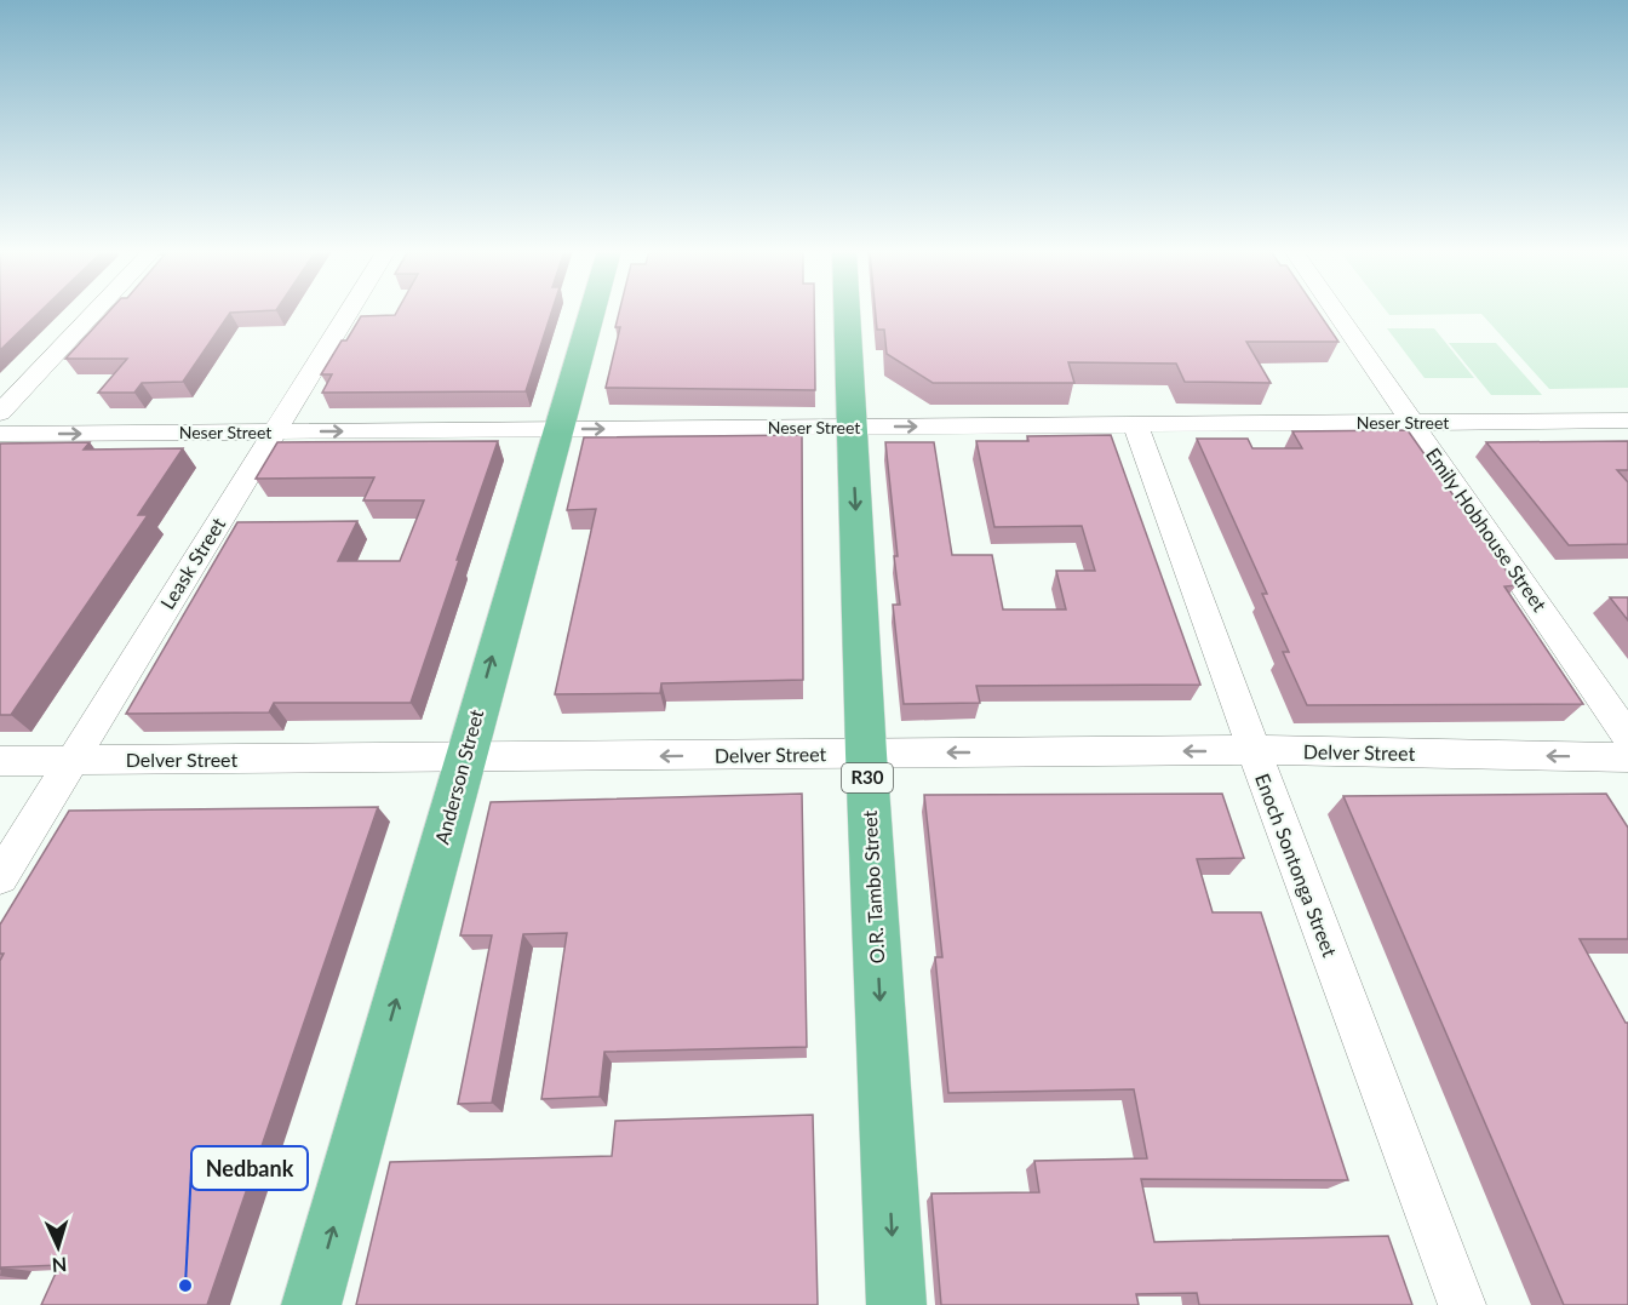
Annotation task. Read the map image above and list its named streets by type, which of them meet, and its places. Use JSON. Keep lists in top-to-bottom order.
{
  "streets": {
    "main road": ["Anderson Street", "R30", "O.R. Tambo Street"],
    "street": [
      "Neser Street",
      "Emily Hobhouse Street",
      "Leask Street",
      "Delver Street",
      "Enoch Sontonga Street"
    ]
  },
  "crossings": [
    ["Neser Street", "Emily Hobhouse Street"],
    ["Neser Street", "Leask Street"],
    ["Neser Street", "Anderson Street"],
    ["Neser Street", "Enoch Sontonga Street"],
    ["Neser Street", "O.R. Tambo Street"],
    ["Leask Street", "Delver Street"],
    ["Delver Street", "Anderson Street"],
    ["Delver Street", "Enoch Sontonga Street"],
    ["Delver Street", "O.R. Tambo Street"]
  ],
  "one_way": [
    "Neser Street",
    "Delver Street",
    "Anderson Street",
    "O.R. Tambo Street"
  ],
  "places": ["Nedbank"],
  "north": "bottom"
}
